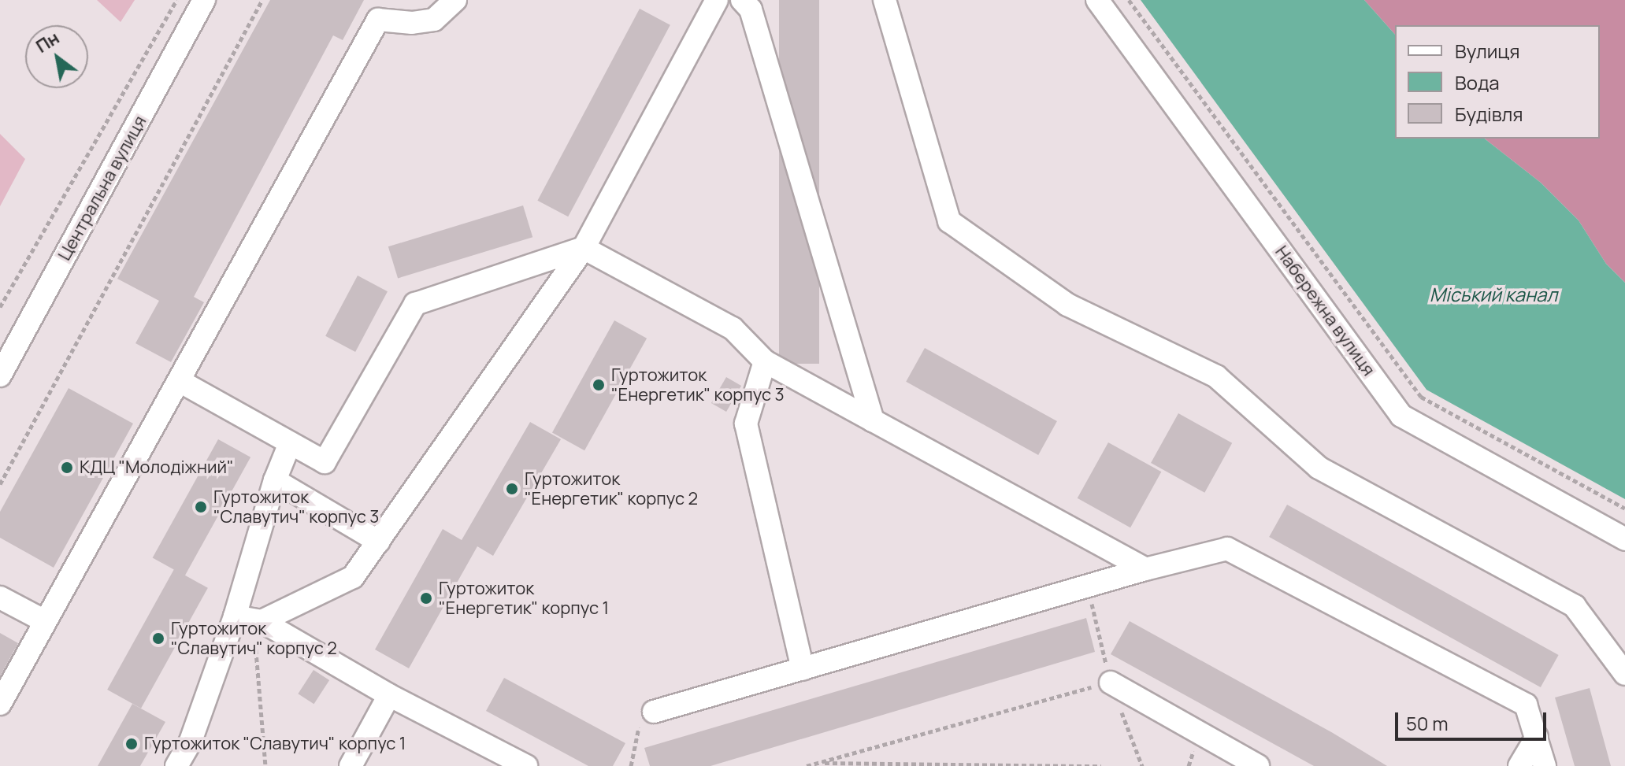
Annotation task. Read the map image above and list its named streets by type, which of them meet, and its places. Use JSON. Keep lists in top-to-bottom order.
{
  "streets": {
    "street": ["Центральна вулиця", "Набережна вулиця"]
  },
  "water": ["Міський канал"],
  "places": [
    "Гуртожиток \"Енергетик\" корпус 3",
    "КДЦ \"Молодіжний\"",
    "Гуртожиток \"Енергетик\" корпус 2",
    "Гуртожиток \"Славутич\" корпус 3",
    "Гуртожиток \"Енергетик\" корпус 1",
    "Гуртожиток \"Славутич\" корпус 2",
    "Гуртожиток \"Славутич\" корпус 1"
  ],
  "legend": ["Вулиця", "Вода", "Будівля"],
  "scale_bar": "50 m",
  "north": "top left"
}
